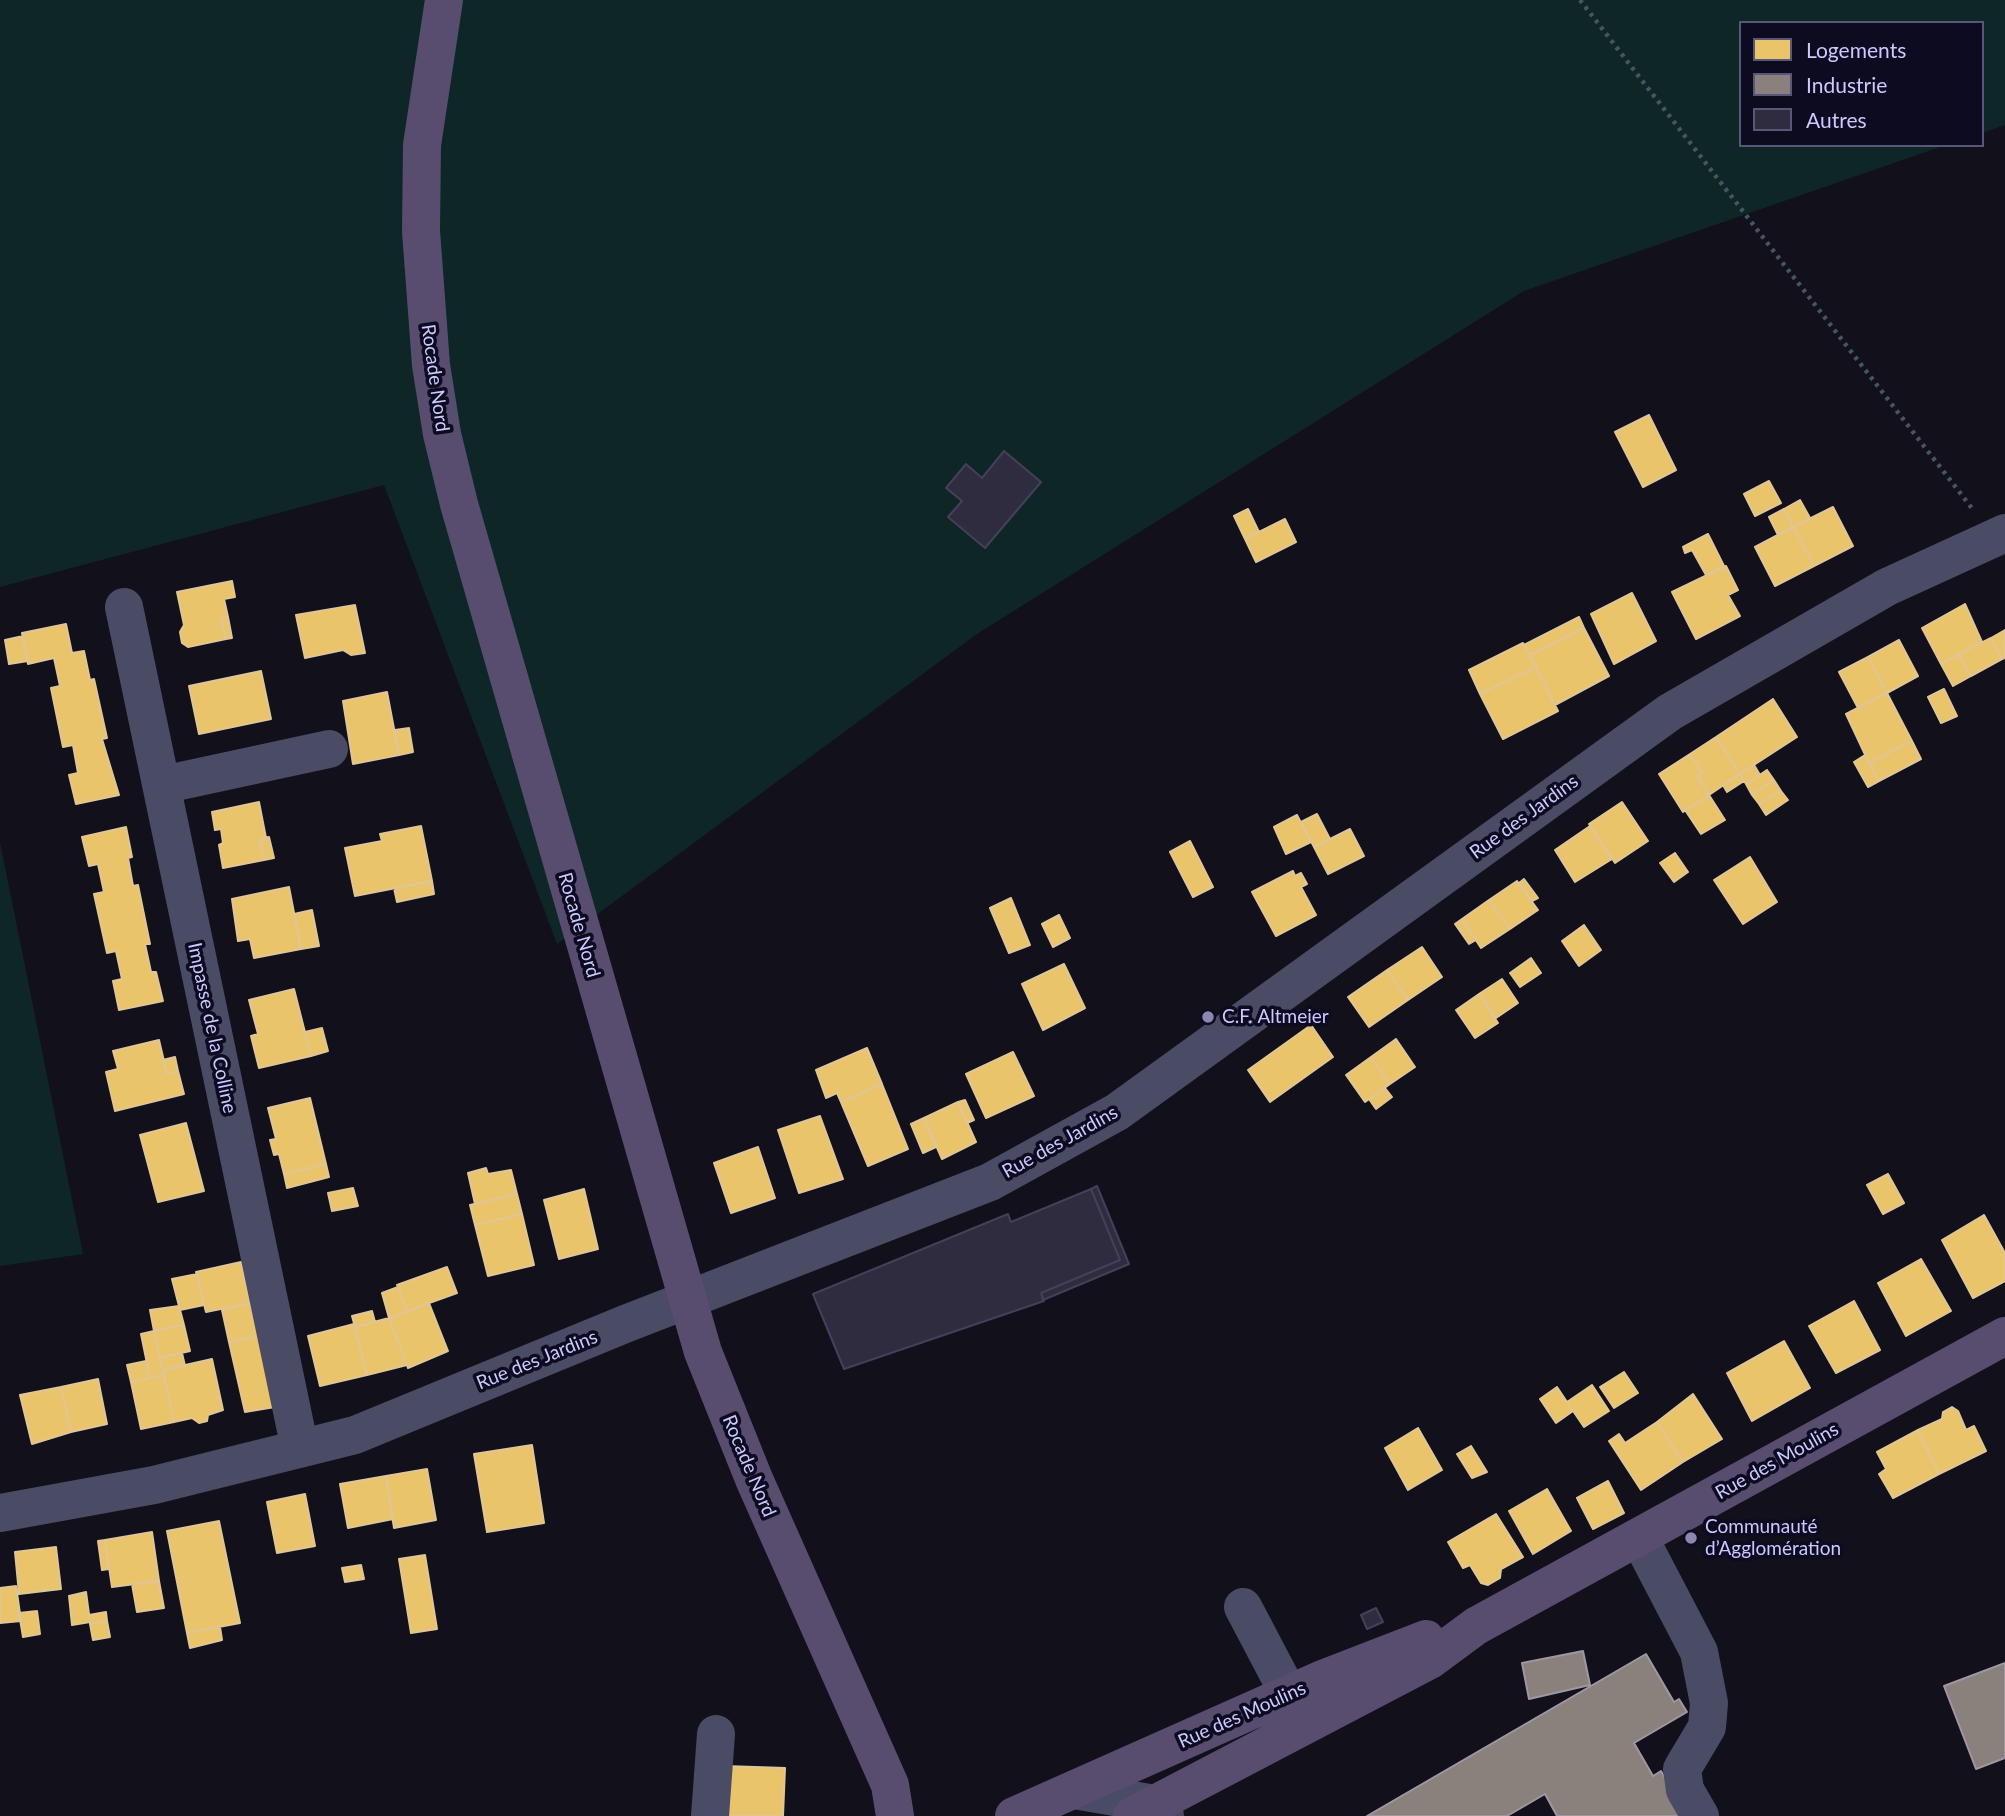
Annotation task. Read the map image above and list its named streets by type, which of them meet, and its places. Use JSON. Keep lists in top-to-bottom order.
{
  "streets": {
    "main road": ["Rocade Nord", "Rue des Moulins"],
    "street": ["Rue des Jardins", "Impasse de la Colline"]
  },
  "crossings": [
    ["Rocade Nord", "Rue des Jardins"],
    ["Rue des Jardins", "Impasse de la Colline"]
  ],
  "places": ["C.F. Altmeier", "Communauté d’Agglomération"],
  "legend": ["Logements", "Industrie", "Autres"]
}
